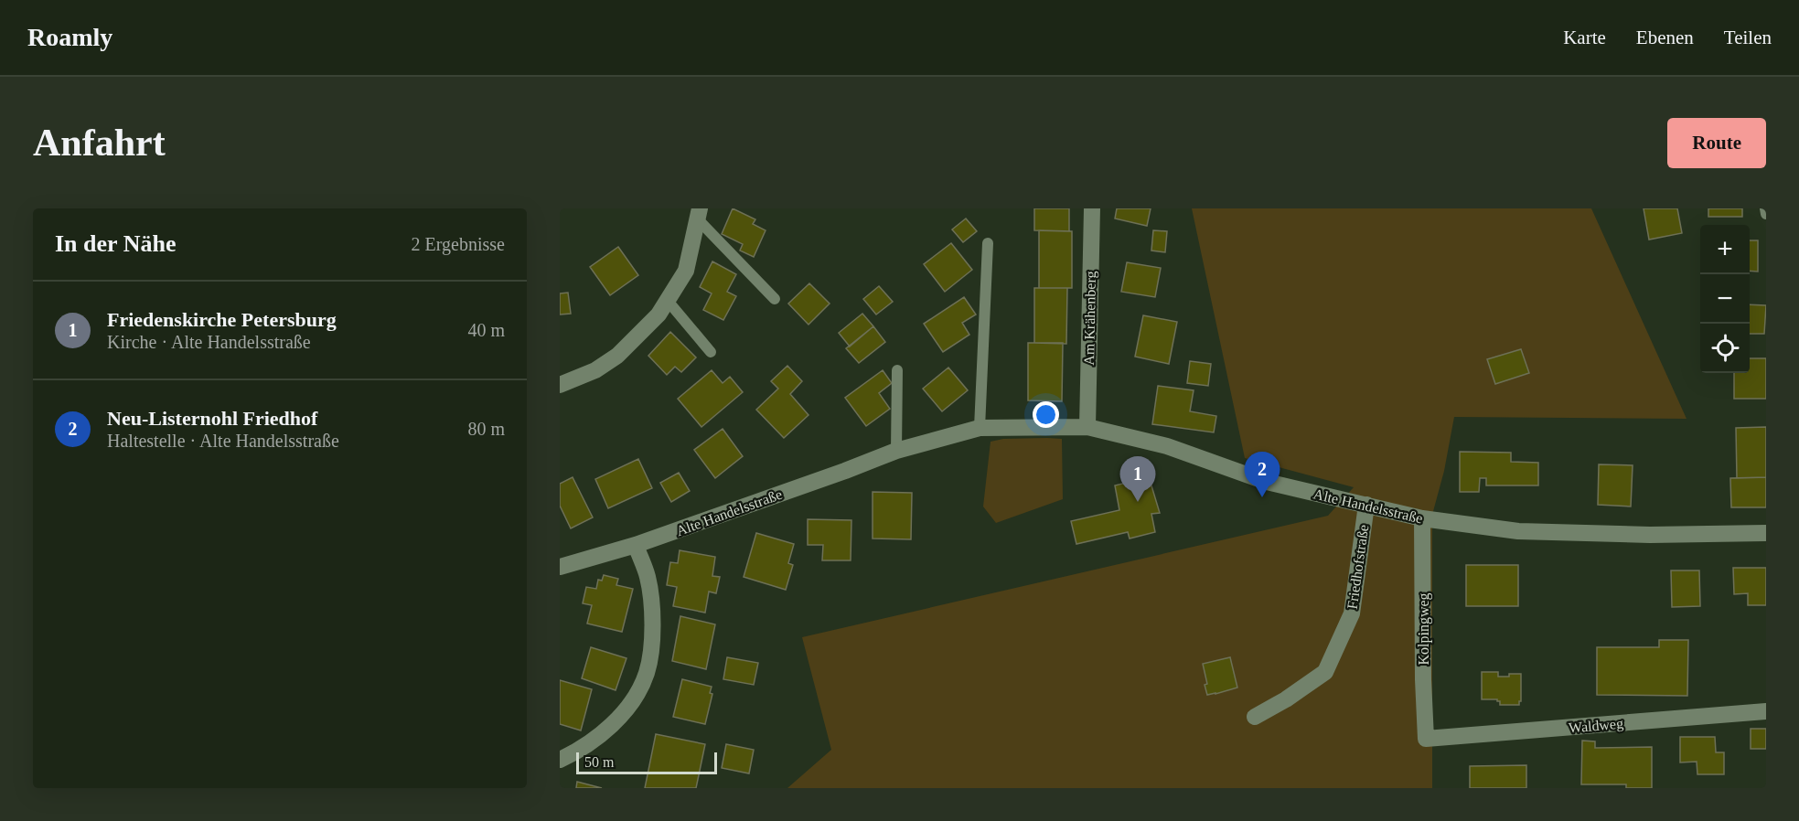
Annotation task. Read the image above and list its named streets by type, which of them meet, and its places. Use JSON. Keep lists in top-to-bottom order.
{
  "streets": {
    "street": [
      "Am Krähenberg",
      "Alte Handelsstraße",
      "Friedhofstraße",
      "Kolpingweg",
      "Waldweg"
    ]
  },
  "crossings": [
    ["Am Krähenberg", "Alte Handelsstraße"],
    ["Alte Handelsstraße", "Friedhofstraße"],
    ["Alte Handelsstraße", "Kolpingweg"],
    ["Kolpingweg", "Waldweg"]
  ],
  "scale_bar": "50 m",
  "page": {
    "header": "Roamly",
    "nav": ["Karte", "Ebenen", "Teilen"],
    "buttons": "Route",
    "title": "Anfahrt",
    "heading": ["In der Nähe", "2 Ergebnisse"],
    "map_buttons": ["+", "−"],
    "list": [
      {
        "mark": "1",
        "name": "Friedenskirche Petersburg",
        "note": "Kirche · Alte Handelsstraße",
        "value": "40 m"
      },
      {
        "mark": "2",
        "name": "Neu-Listernohl Friedhof",
        "note": "Haltestelle · Alte Handelsstraße",
        "value": "80 m"
      }
    ],
    "pins": ["2", "1"],
    "scale": "50 m"
  }
}
